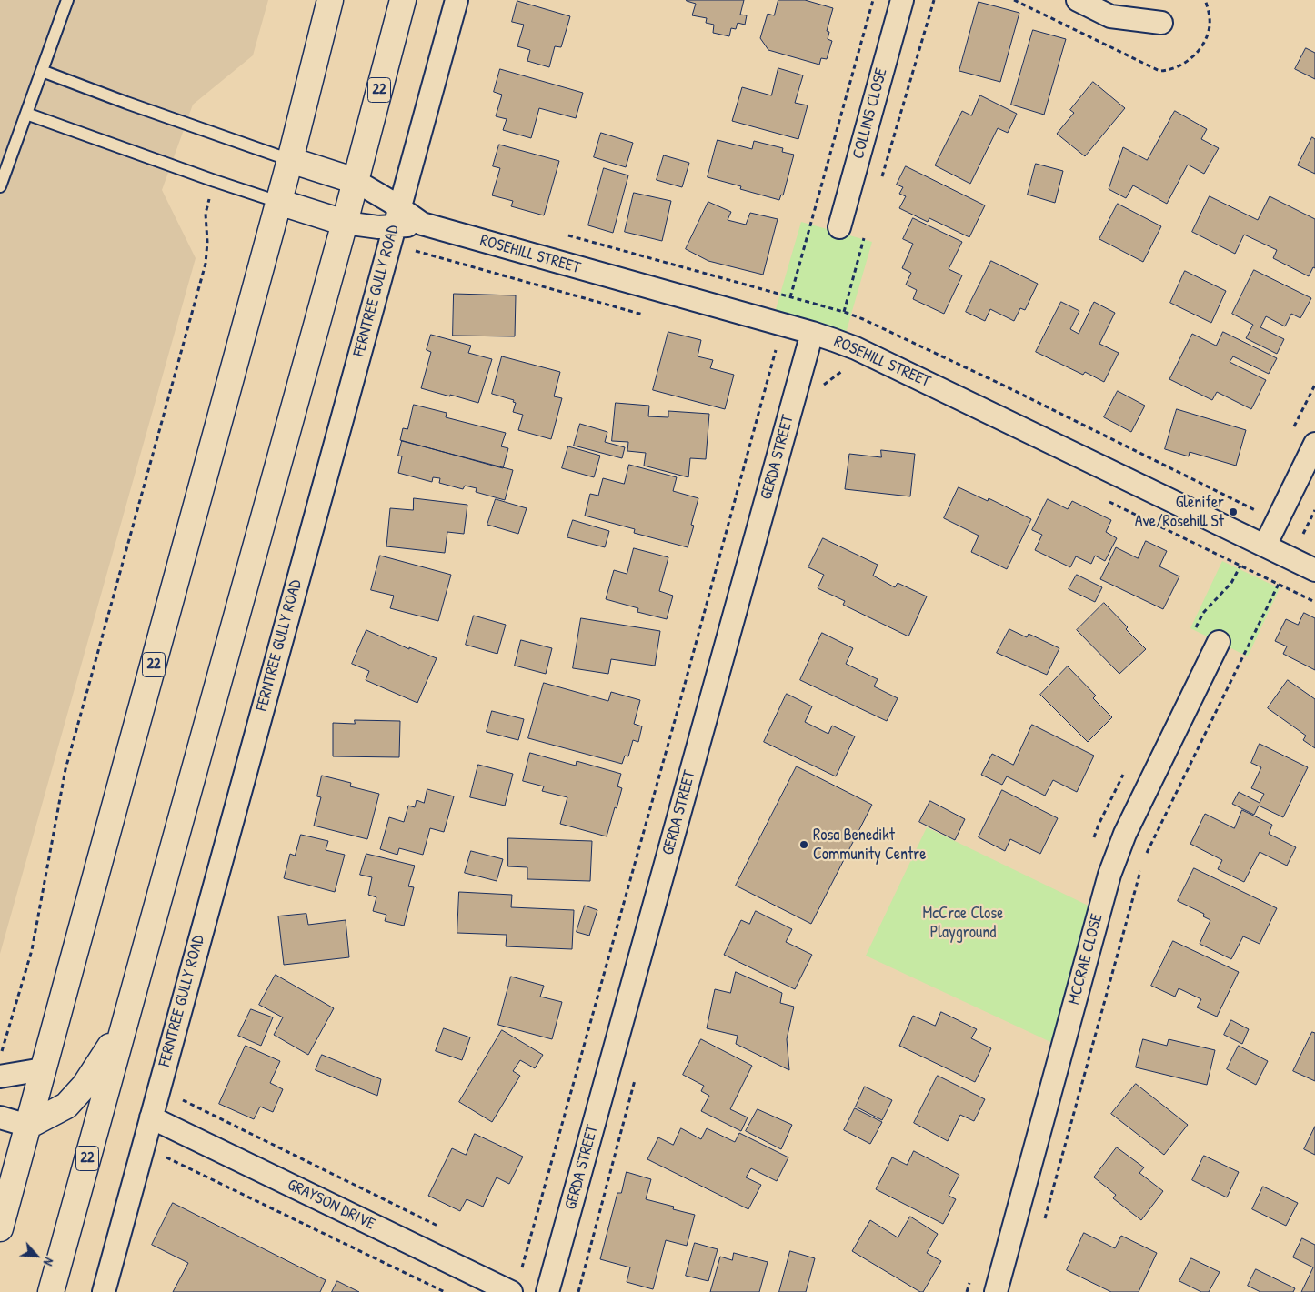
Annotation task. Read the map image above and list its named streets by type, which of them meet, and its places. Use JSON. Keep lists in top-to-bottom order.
{
  "streets": {
    "main road": ["22"],
    "street": [
      "COLLINS CLOSE",
      "ROSEHILL STREET",
      "FERNTREE GULLY ROAD",
      "GERDA STREET",
      "MCCRAE CLOSE",
      "GRAYSON DRIVE"
    ]
  },
  "crossings": [
    ["22", "ROSEHILL STREET"],
    ["ROSEHILL STREET", "FERNTREE GULLY ROAD"],
    ["ROSEHILL STREET", "GERDA STREET"],
    ["FERNTREE GULLY ROAD", "GRAYSON DRIVE"]
  ],
  "parks": ["McCrae Close Playground"],
  "places": ["Glenifer Ave/Rosehill St", "Rosa Benedikt Community Centre"],
  "north": "bottom right"
}
